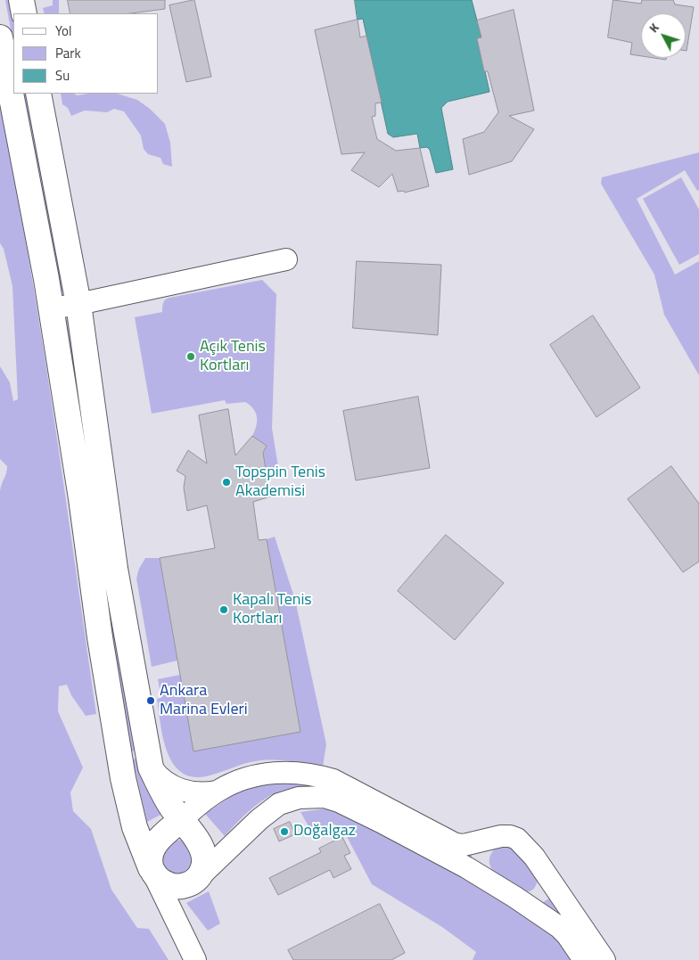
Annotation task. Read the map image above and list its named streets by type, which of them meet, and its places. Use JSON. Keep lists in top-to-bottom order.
{
  "places": [
    "Açık Tenis Kortları",
    "Topspin Tenis Akademisi",
    "Kapalı Tenis Kortları",
    "Ankara Marina Evleri",
    "Doğalgaz"
  ],
  "legend": ["Yol", "Park", "Su"],
  "north": "top left"
}
